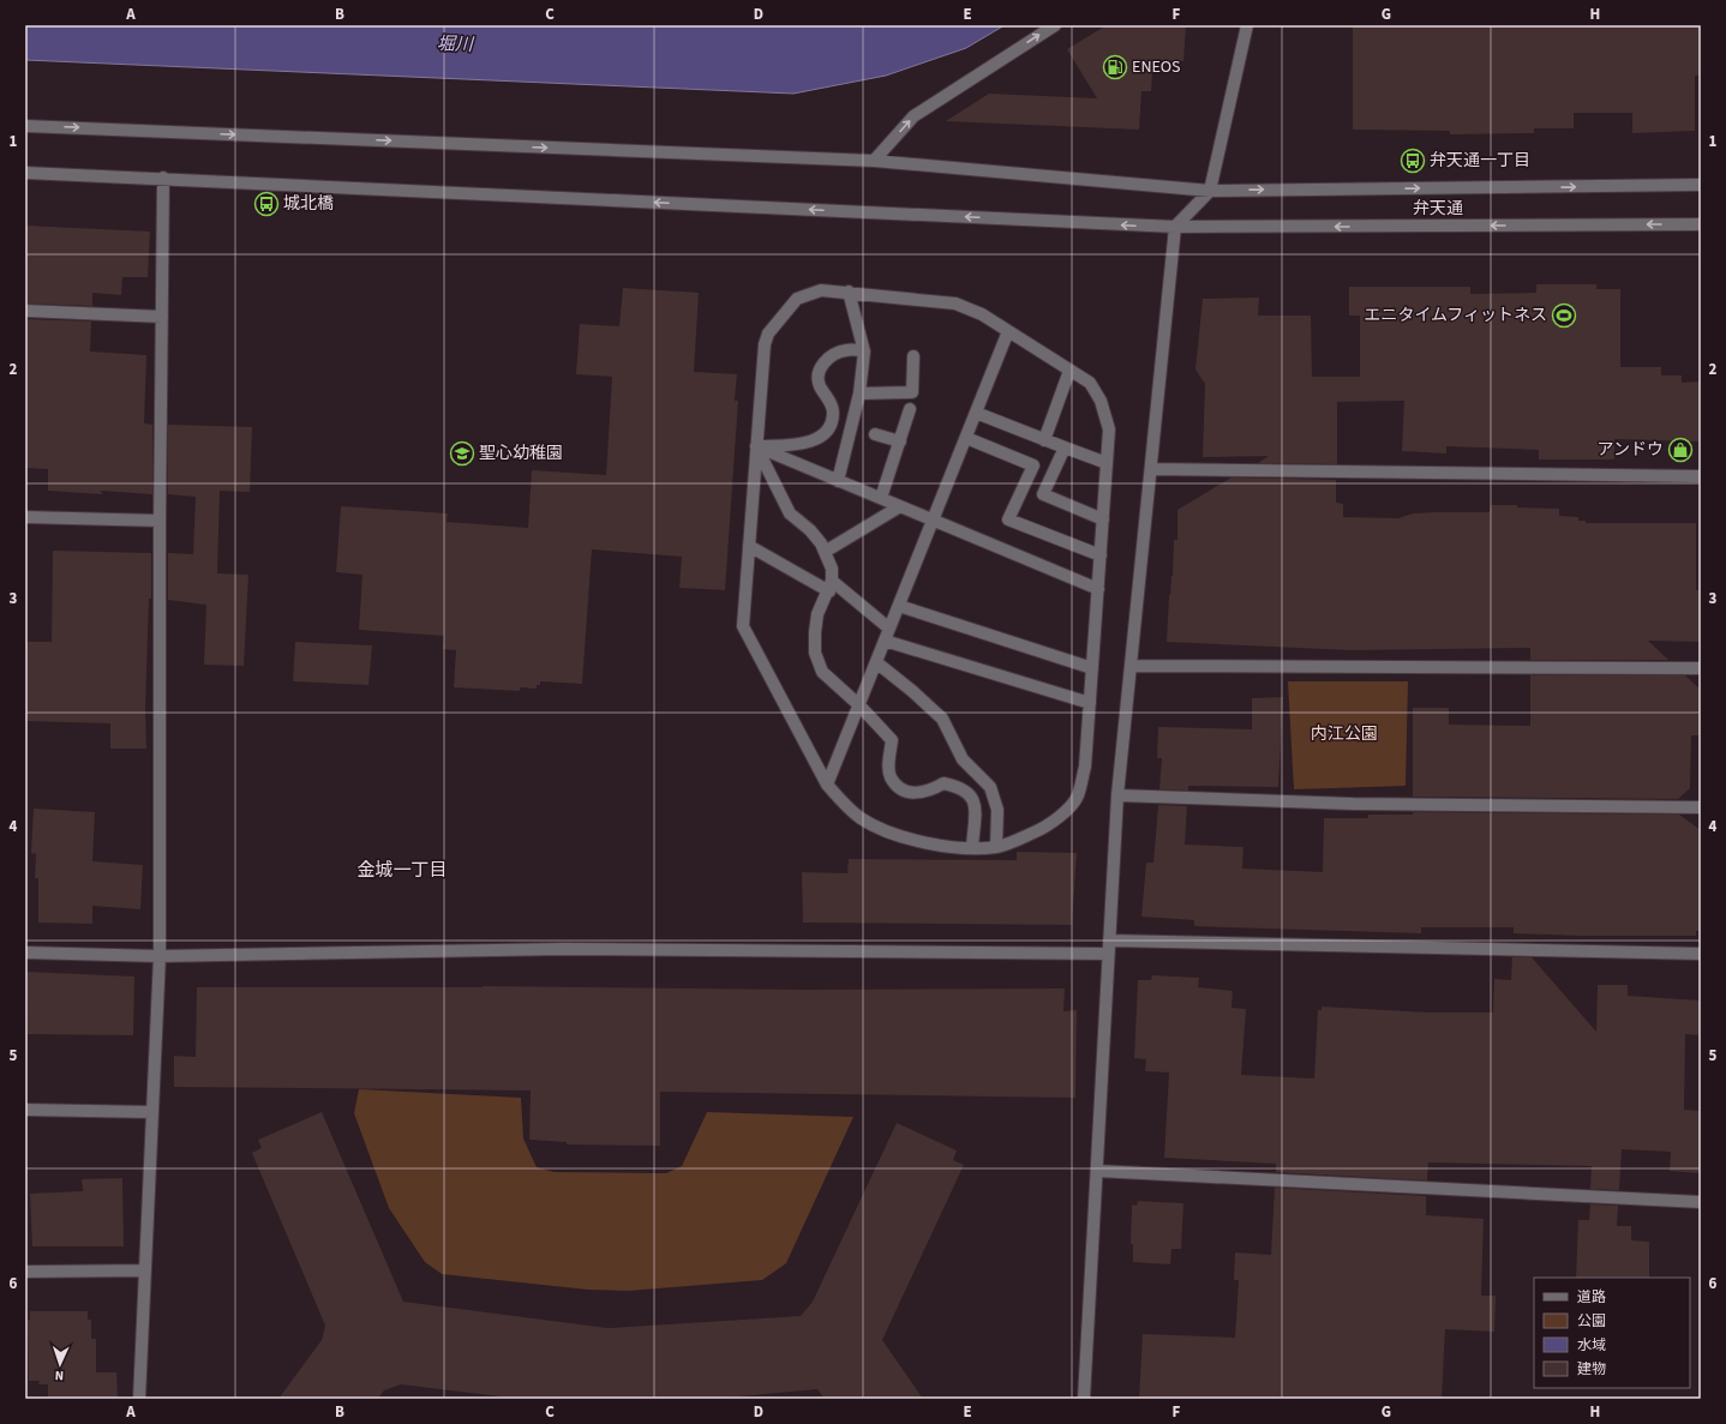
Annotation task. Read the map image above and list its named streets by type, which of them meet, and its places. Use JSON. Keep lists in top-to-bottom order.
{
  "streets": {
    "street": ["弁天通"]
  },
  "districts": ["金城一丁目"],
  "water": ["堀川"],
  "parks": ["内江公園"],
  "places": {
    "fuel station": ["ENEOS"],
    "bus stop": ["弁天通一丁目", "城北橋"],
    "sports": ["エニタイムフィットネス"],
    "shop": ["アンドウ"],
    "school or university": ["聖心幼稚園"]
  },
  "legend": [
    "道路",
    "公園",
    "水域",
    "建物"
  ],
  "north": "bottom",
  "grid": {
    "columns": [
      "A",
      "B",
      "C",
      "D",
      "E",
      "F",
      "G",
      "H"
    ],
    "rows": [
      "1",
      "2",
      "3",
      "4",
      "5",
      "6"
    ]
  }
}
